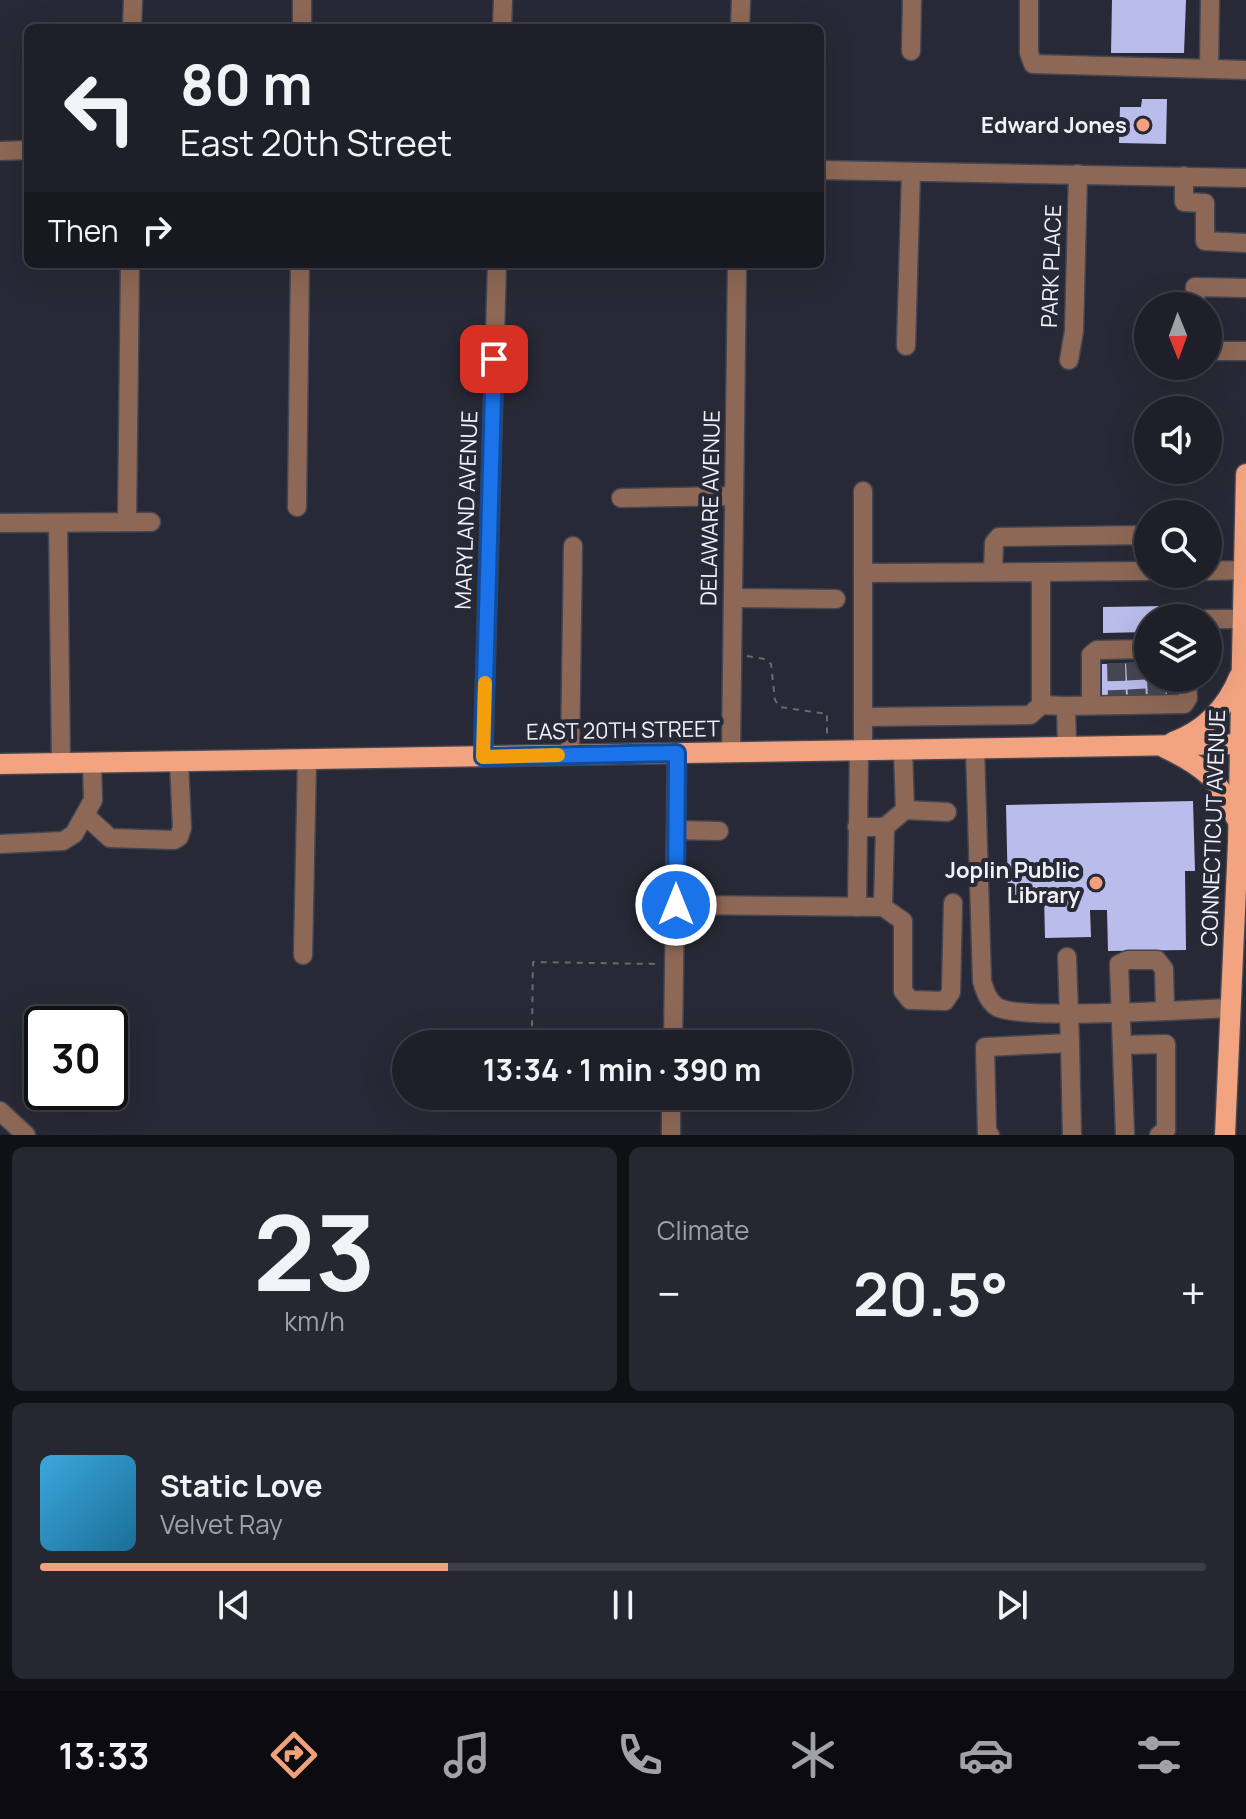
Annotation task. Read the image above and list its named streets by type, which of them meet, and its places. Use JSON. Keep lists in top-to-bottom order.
{
  "streets": {
    "main road": ["EAST 20TH STREET", "CONNECTICUT AVENUE"],
    "street": ["PARK PLACE", "DELAWARE AVENUE", "MARYLAND AVENUE"]
  },
  "crossings": [
    ["DELAWARE AVENUE", "EAST 20TH STREET"],
    ["MARYLAND AVENUE", "EAST 20TH STREET"],
    ["EAST 20TH STREET", "CONNECTICUT AVENUE"]
  ],
  "places": ["Edward Jones", "Joplin Public Library"],
  "north": "bottom",
  "page": {
    "turn": ["80 m", "East 20th Street"],
    "then": "Then",
    "limit": "30",
    "trip": "13:34 · 1 min · 390 m",
    "tile": [
      ["23", "km/h"],
      "Climate"
    ],
    "heat": ["−", "20.5°", "+"],
    "song": ["Static Love", "Velvet Ray"],
    "tabs": "13:33"
  }
}
